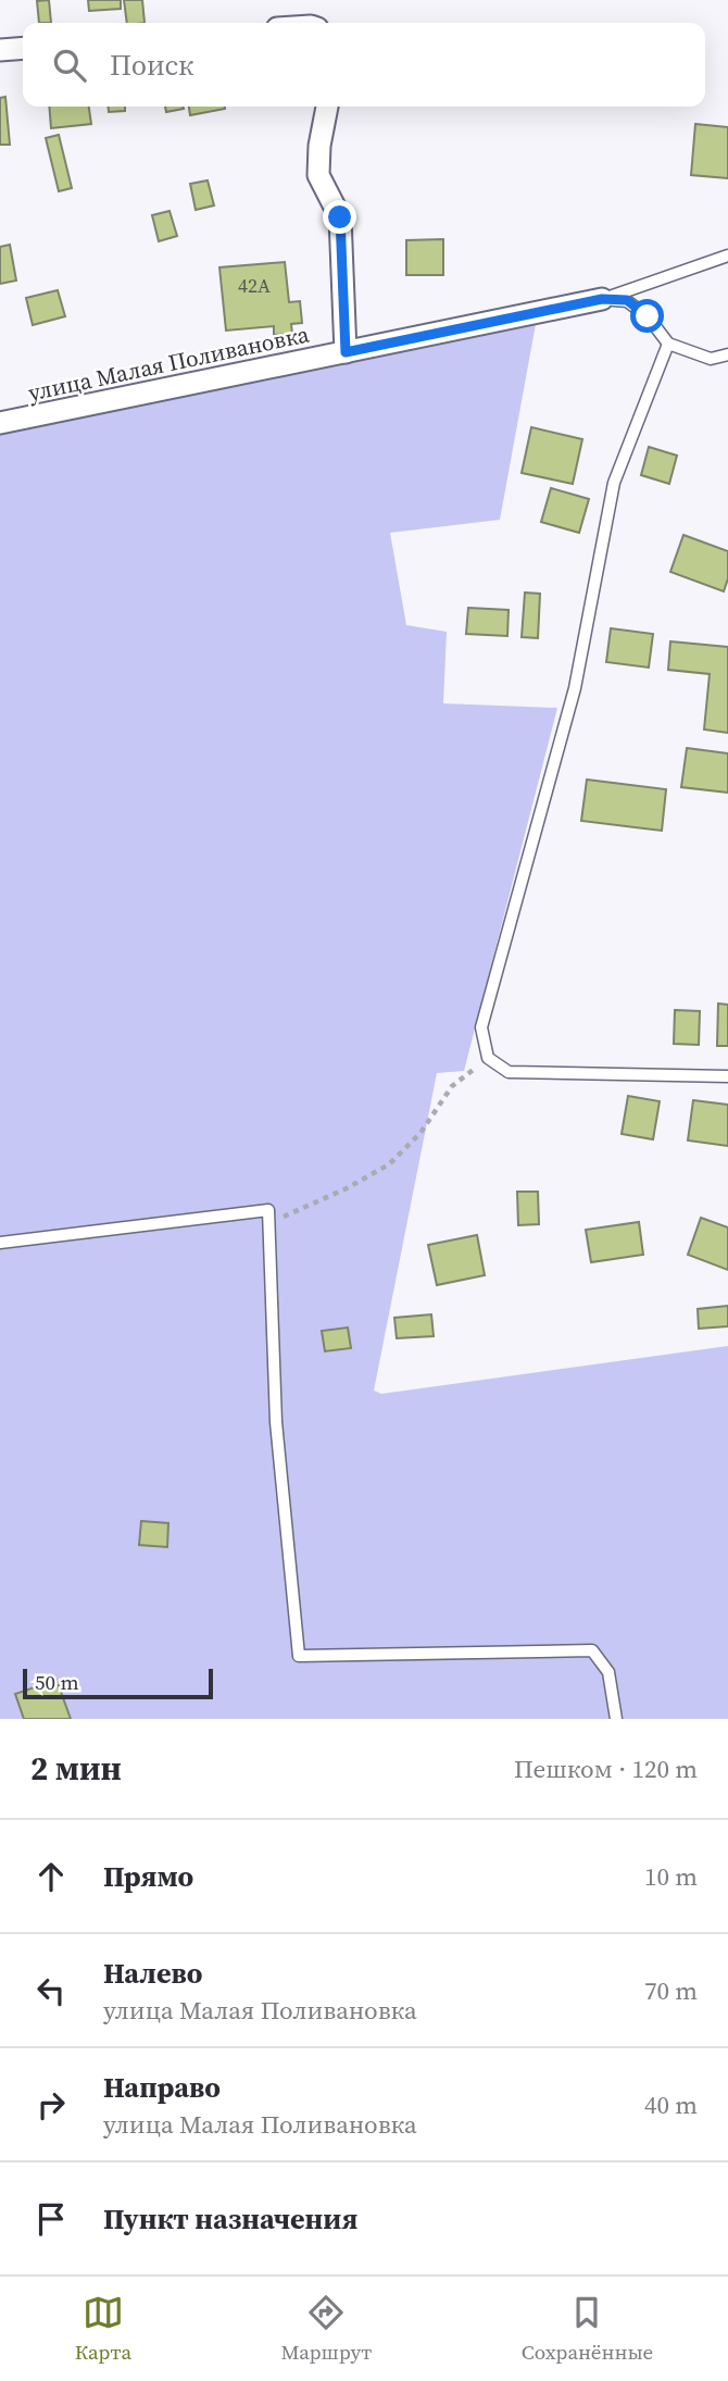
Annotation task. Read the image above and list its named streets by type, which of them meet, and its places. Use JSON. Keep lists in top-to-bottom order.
{
  "streets": {
    "street": ["улица Малая Поливановка"]
  },
  "house_numbers": ["42А"],
  "scale_bar": "50 m",
  "page": {
    "search": "Поиск",
    "scale": "50 m",
    "heading": ["2 мин", "Пешком · 120 m"],
    "list": [
      ["Прямо", "10 m"],
      ["Налево", "улица Малая Поливановка", "70 m"],
      ["Направо", "улица Малая Поливановка", "40 m"],
      "Пункт назначения"
    ],
    "nav": ["Карта", "Маршрут", "Сохранённые"]
  }
}
